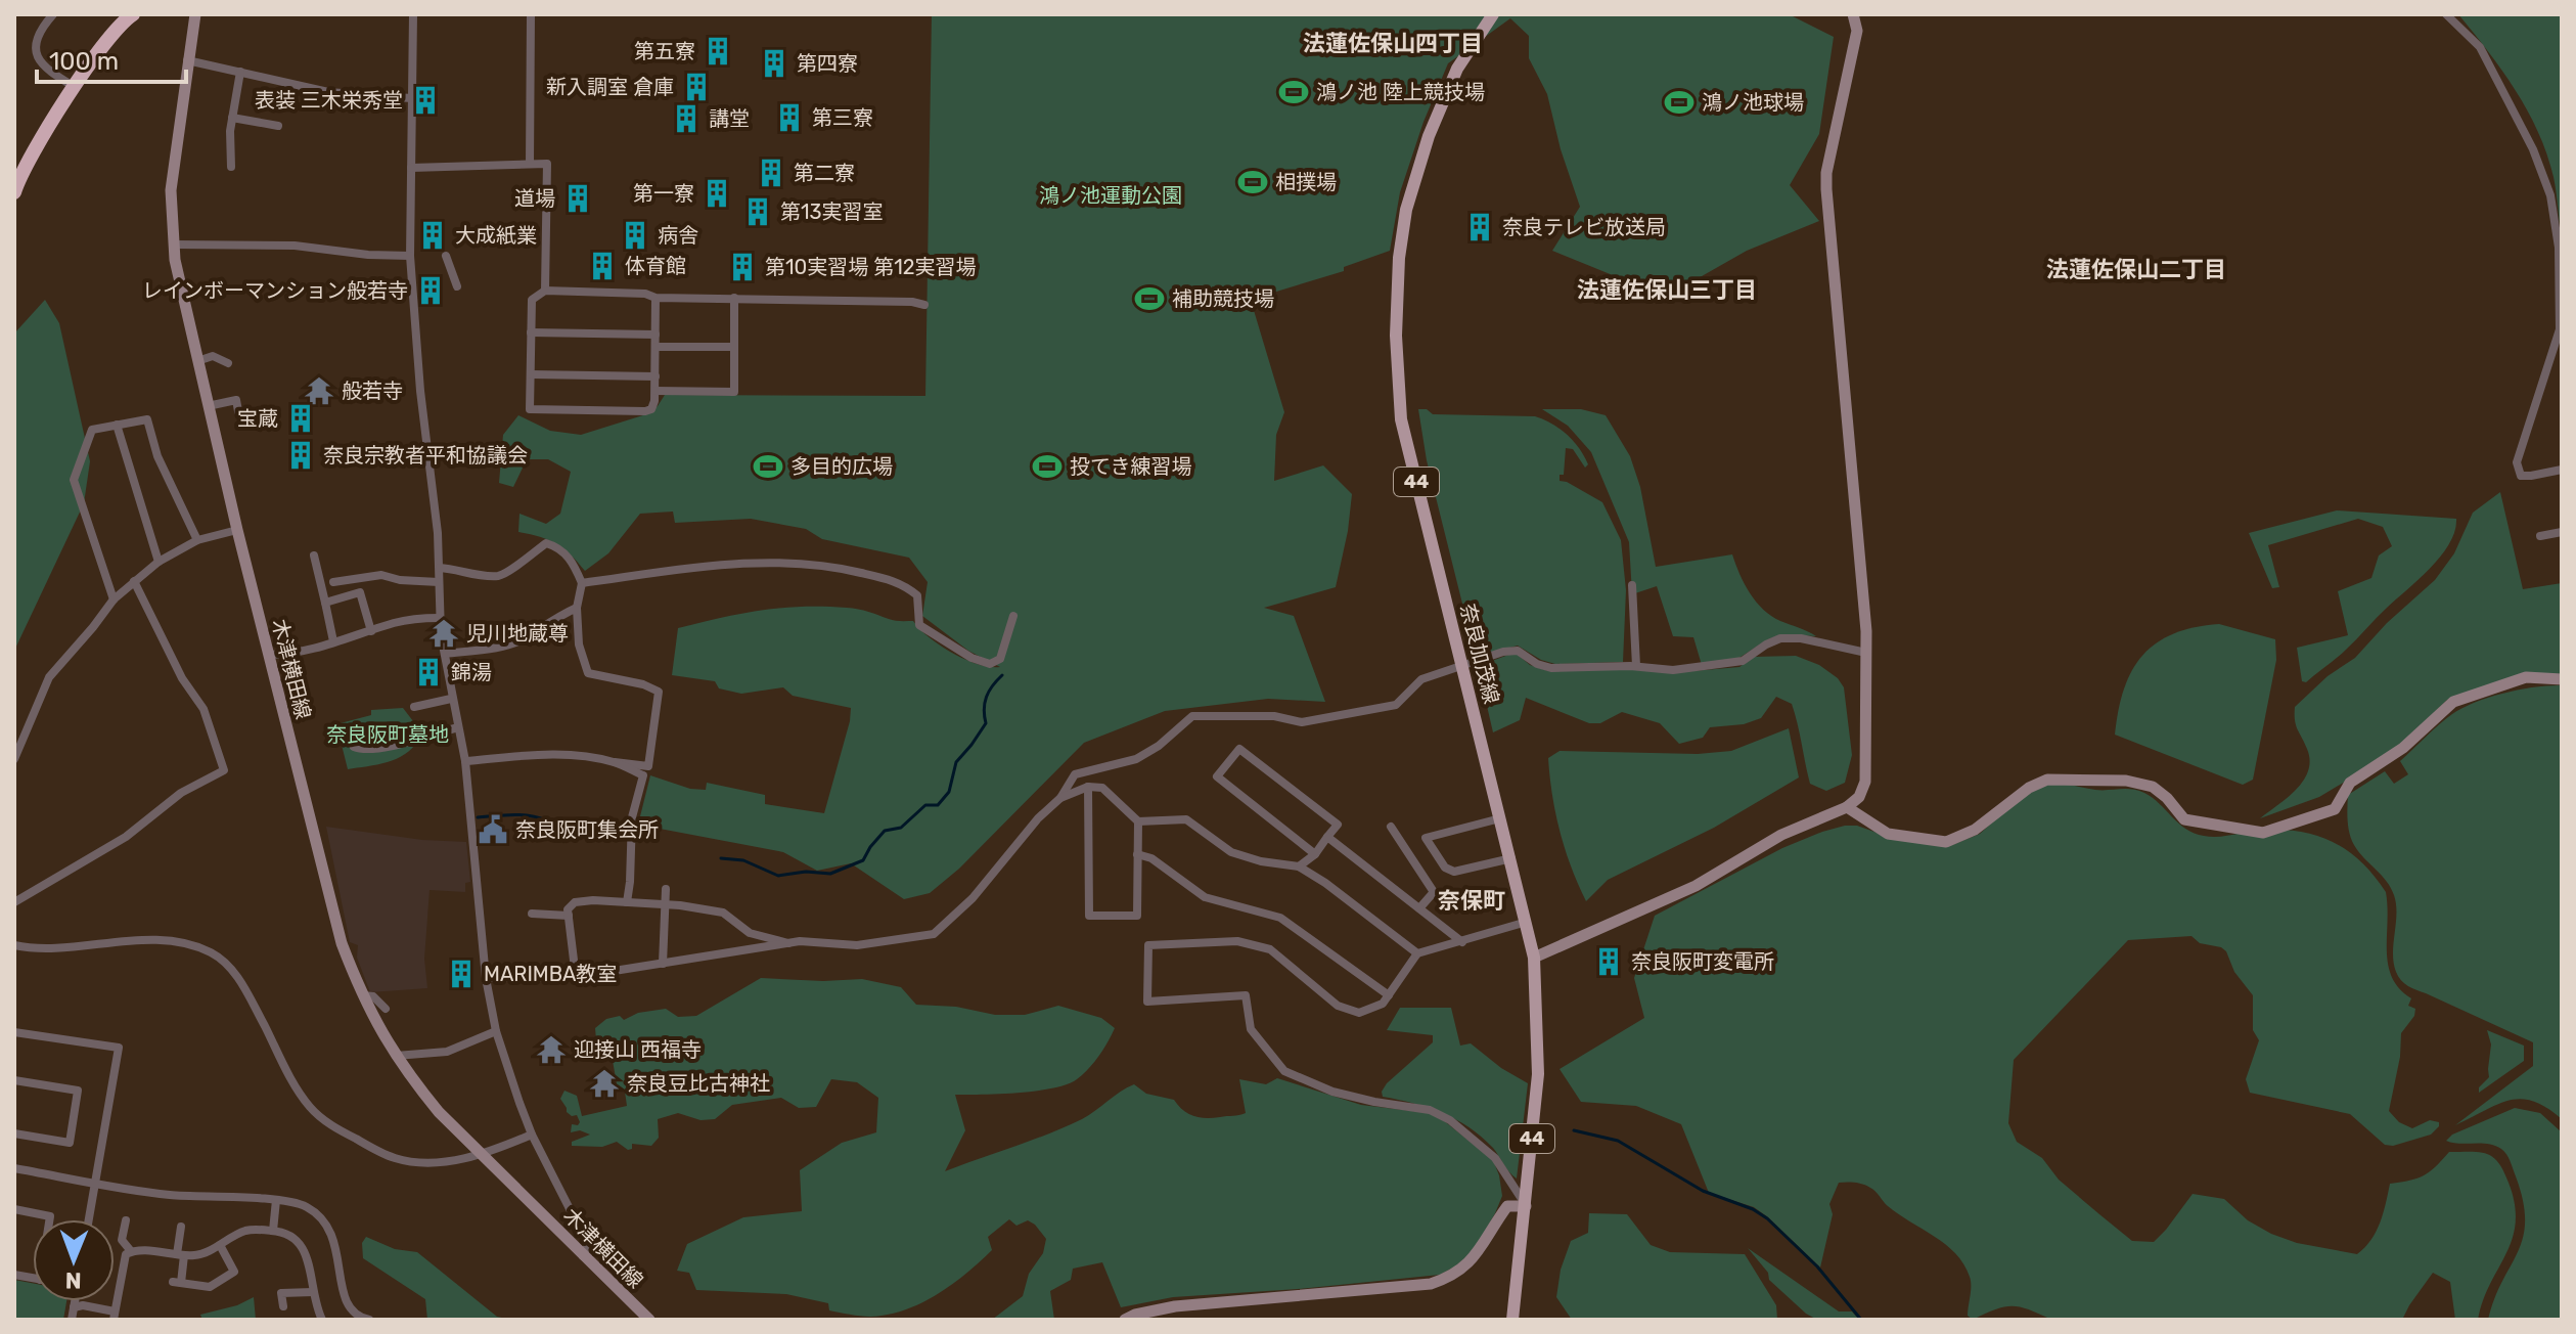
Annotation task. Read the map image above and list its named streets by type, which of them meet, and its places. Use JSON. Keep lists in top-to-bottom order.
{
  "streets": {
    "main road": ["44", "奈良加茂線", "木津横田線"]
  },
  "districts": [
    "法蓮佐保山四丁目",
    "法蓮佐保山二丁目",
    "法蓮佐保山三丁目",
    "奈保町"
  ],
  "parks": ["鴻ノ池運動公園", "奈良阪町墓地"],
  "places": {
    "building": [
      "第五寮",
      "第四寮",
      "新入調室 倉庫",
      "表装 三木栄秀堂",
      "第三寮",
      "講堂",
      "第二寮",
      "第一寮",
      "道場",
      "第13実習室",
      "奈良テレビ放送局",
      "大成紙業",
      "病舎",
      "体育館",
      "第10実習場 第12実習場",
      "レインボーマンション般若寺",
      "宝蔵",
      "奈良宗教者平和協議会",
      "錦湯",
      "奈良阪町変電所",
      "MARIMBA教室"
    ],
    "sports": [
      "鴻ノ池 陸上競技場",
      "鴻ノ池球場",
      "相撲場",
      "補助競技場",
      "多目的広場",
      "投てき練習場"
    ],
    "temple": [
      "般若寺",
      "児川地蔵尊",
      "迎接山 西福寺",
      "奈良豆比古神社"
    ],
    "public building": ["奈良阪町集会所"]
  },
  "scale_bar": "100 m",
  "north": "bottom"
}
